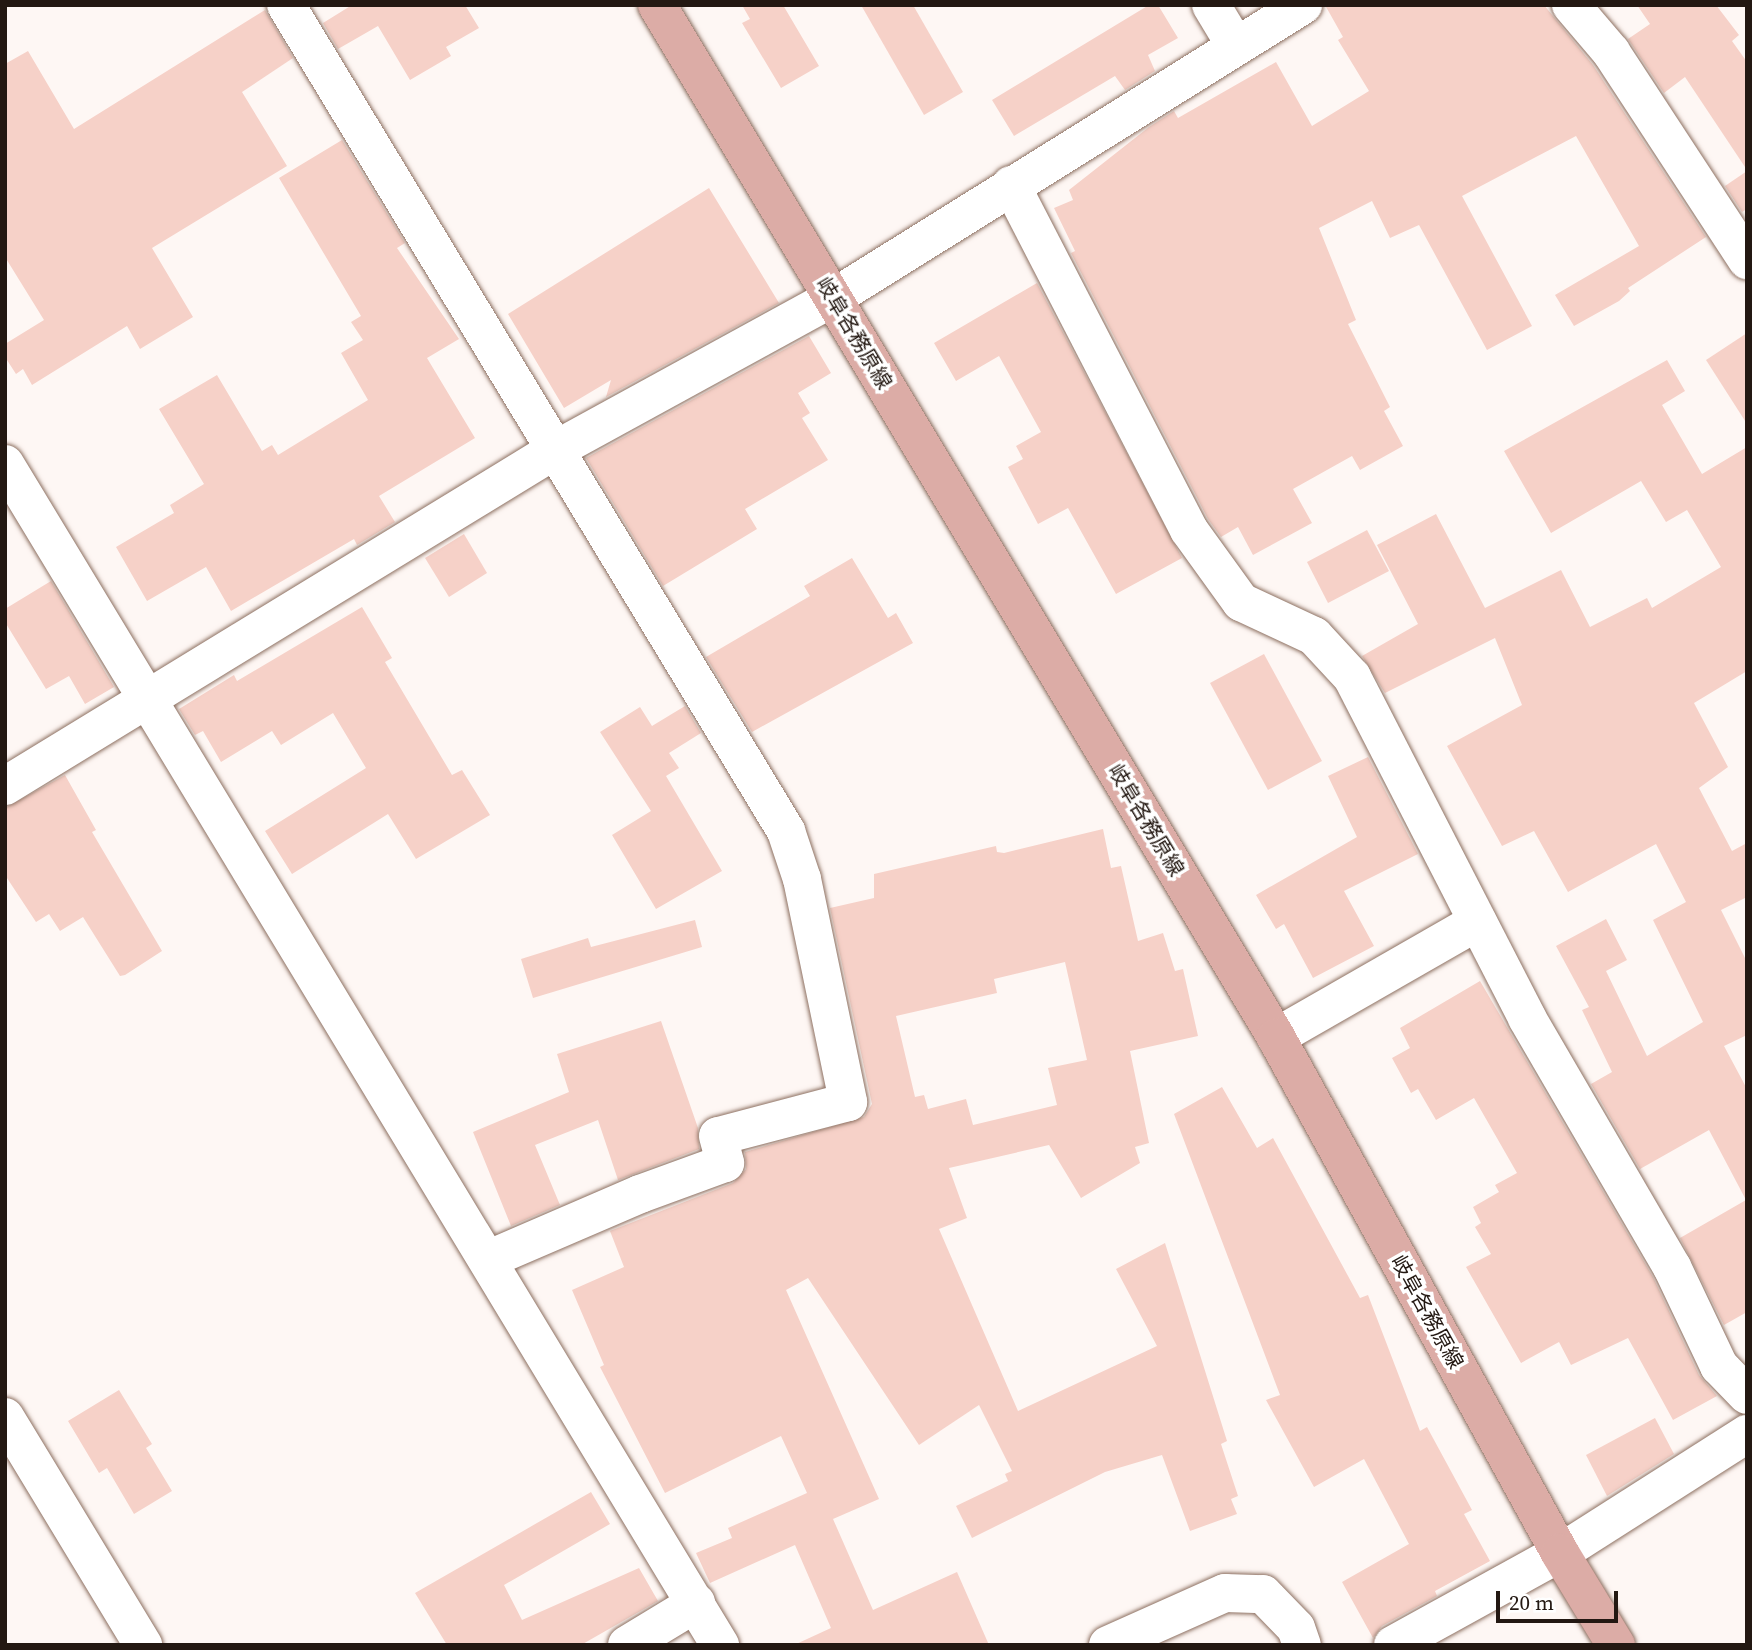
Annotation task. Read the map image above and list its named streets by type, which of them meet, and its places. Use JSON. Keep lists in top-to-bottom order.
{
  "streets": {
    "main road": ["岐阜各務原線"]
  },
  "scale_bar": "20 m"
}
